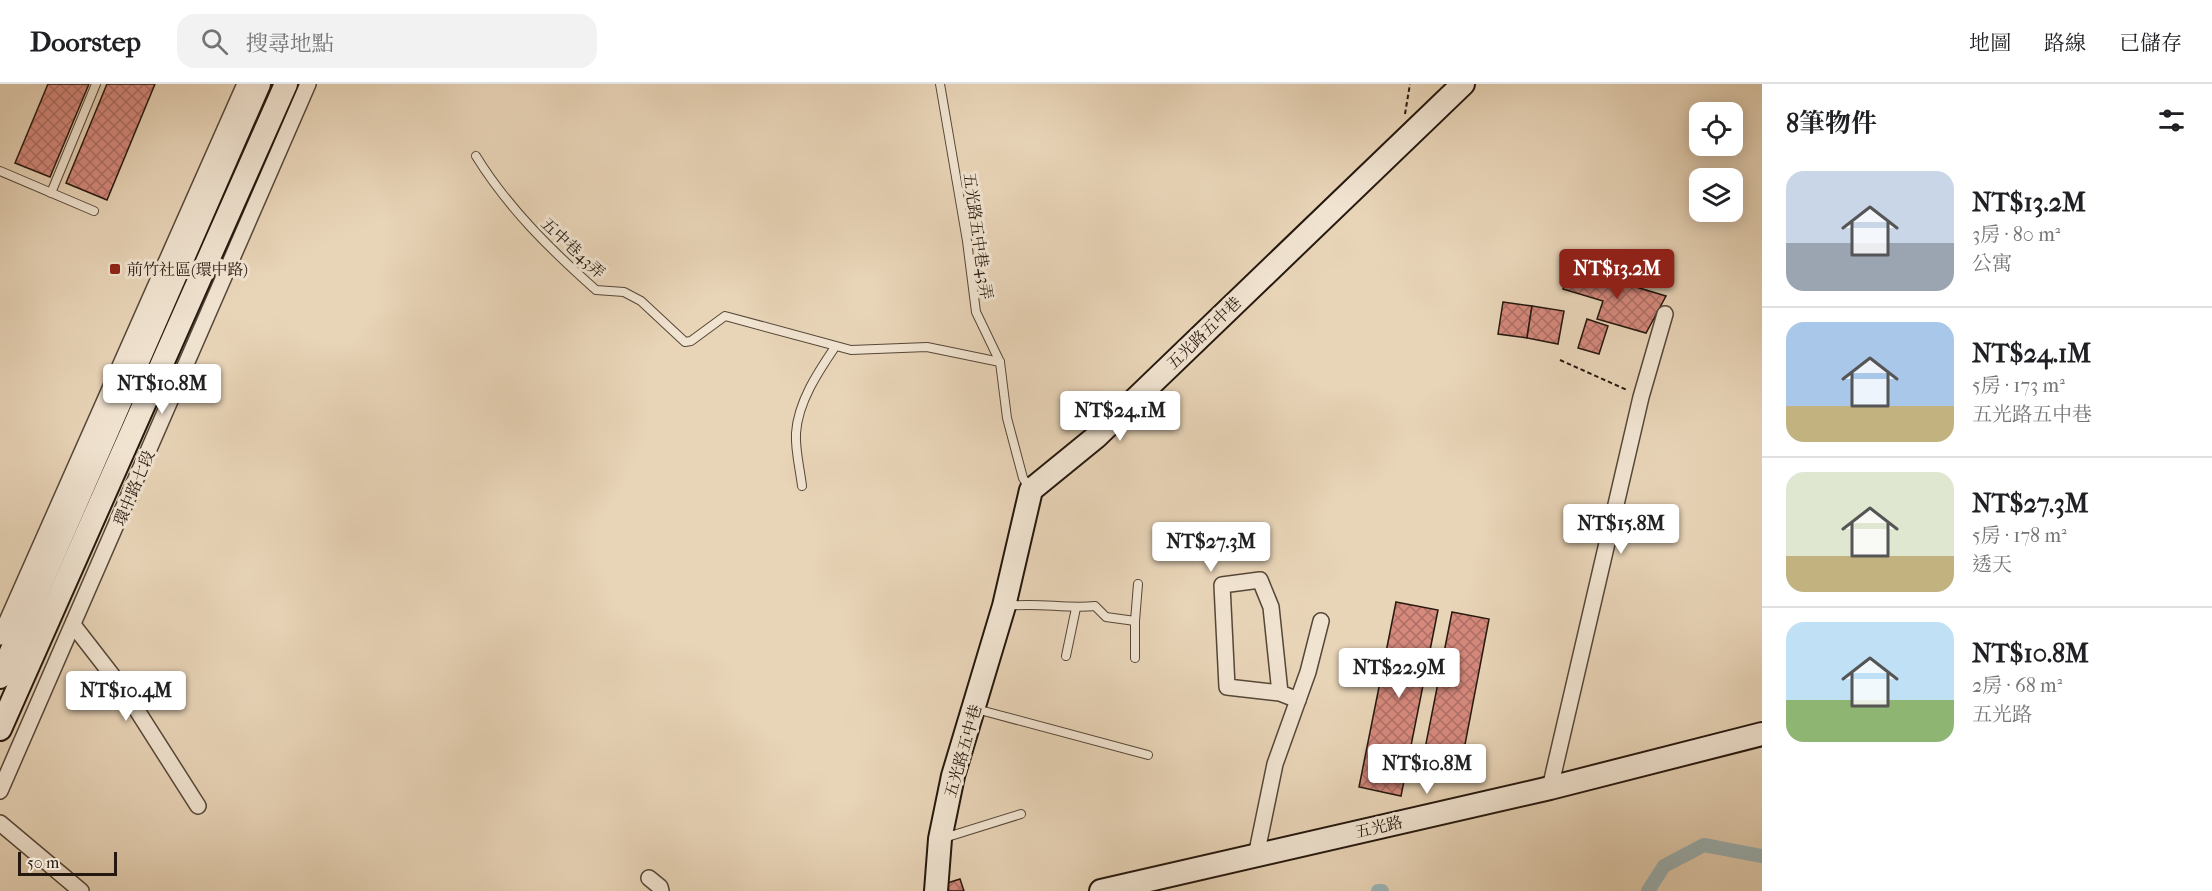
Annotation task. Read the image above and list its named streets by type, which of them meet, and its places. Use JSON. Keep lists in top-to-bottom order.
{
  "streets": {
    "street": ["五光路五中巷", "環中路七段", "五光路"],
    "lane": ["五光路五中巷43弄", "五中巷43弄"]
  },
  "crossings": [
    ["五光路五中巷43弄", "五中巷43弄"],
    ["五光路五中巷43弄", "五光路五中巷"]
  ],
  "places": {
    "transit": ["前竹社區(環中路)"]
  },
  "scale_bar": "50 m",
  "page": {
    "header": "Doorstep",
    "search": "搜尋地點",
    "nav": ["地圖", "路線", "已儲存"],
    "heading": "8筆物件",
    "list": [
      {
        "name": "NT$13.2M",
        "note": "3房 · 80 m² · 公寓"
      },
      {
        "name": "NT$24.1M",
        "note": "5房 · 173 m² · 五光路五中巷"
      },
      {
        "name": "NT$27.3M",
        "note": "5房 · 178 m² · 透天"
      },
      {
        "name": "NT$10.8M",
        "note": "2房 · 68 m² · 五光路"
      }
    ],
    "price": [
      "NT$13.2M",
      "NT$10.8M",
      "NT$24.1M",
      "NT$15.8M",
      "NT$27.3M",
      "NT$22.9M",
      "NT$10.4M",
      "NT$10.8M"
    ],
    "scale": "50 m"
  }
}
